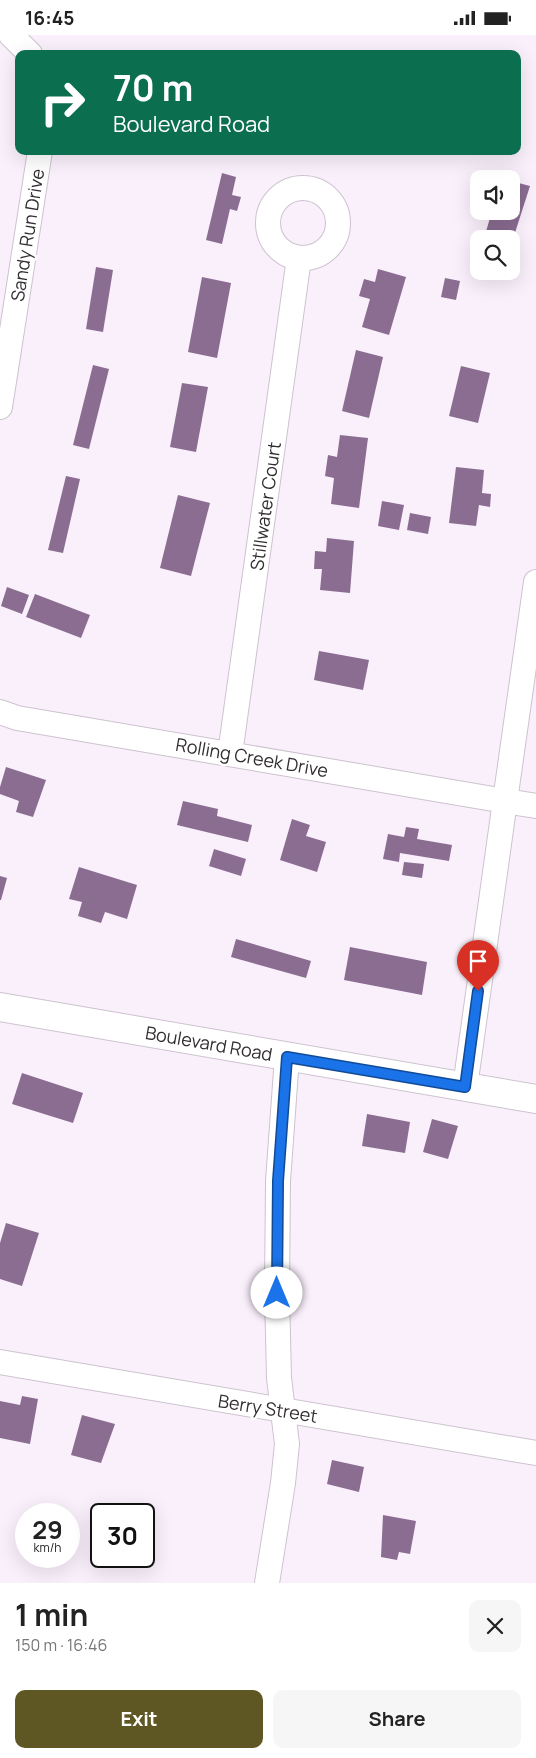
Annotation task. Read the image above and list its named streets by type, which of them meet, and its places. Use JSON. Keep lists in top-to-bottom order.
{
  "streets": {
    "street": [
      "Sandy Run Drive",
      "Stillwater Court",
      "Rolling Creek Drive",
      "Boulevard Road",
      "Berry Street"
    ]
  },
  "crossings": [
    ["Stillwater Court", "Rolling Creek Drive"]
  ],
  "page": {
    "status": "16:45",
    "turn": ["70 m", "Boulevard Road"],
    "speed": "29 km/h",
    "limit": "30",
    "heading": ["1 min", "150 m · 16:46"],
    "buttons": ["Exit", "Share"]
  }
}
